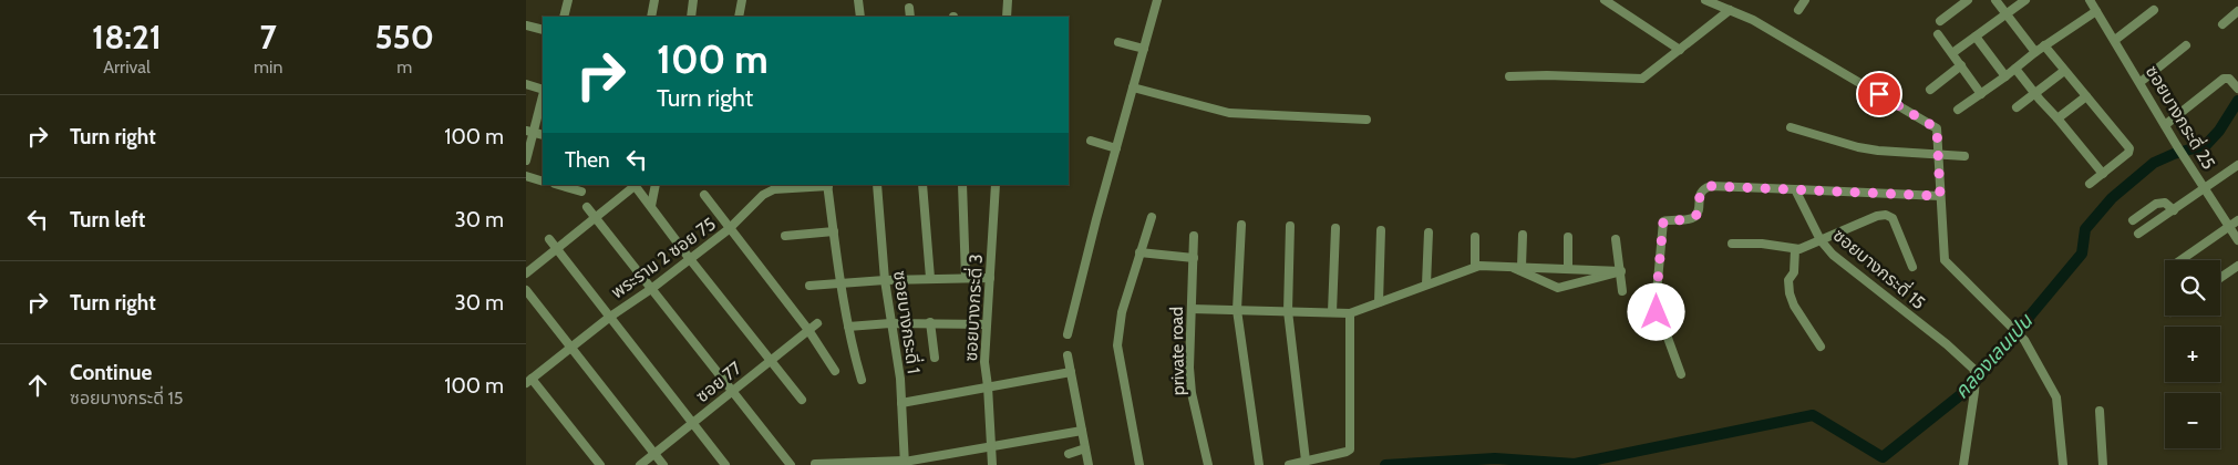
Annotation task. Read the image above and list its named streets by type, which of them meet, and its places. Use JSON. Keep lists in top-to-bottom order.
{
  "streets": {
    "street": [
      "ซอยบางกระดี่ 25",
      "พระราม 2 ซอย 75",
      "ซอยบางกระดี่ 15",
      "ซอยบางกระดี่ 3",
      "ซอยบางกระดี่ 1",
      "private road",
      "ซอย 77"
    ]
  },
  "water": ["คลองเลนเปน"],
  "page": {
    "eta": [
      "18:21",
      "Arrival",
      "7",
      "min",
      "550",
      "m"
    ],
    "turn": ["100 m", "Turn right"],
    "list": [
      {
        "name": "Turn right",
        "value": "100 m"
      },
      {
        "name": "Turn left",
        "value": "30 m"
      },
      {
        "name": "Turn right",
        "value": "30 m"
      },
      {
        "name": "Continue",
        "note": "ซอยบางกระดี่ 15",
        "value": "100 m"
      }
    ],
    "then": "Then",
    "map_buttons": ["+", "−"]
  }
}
